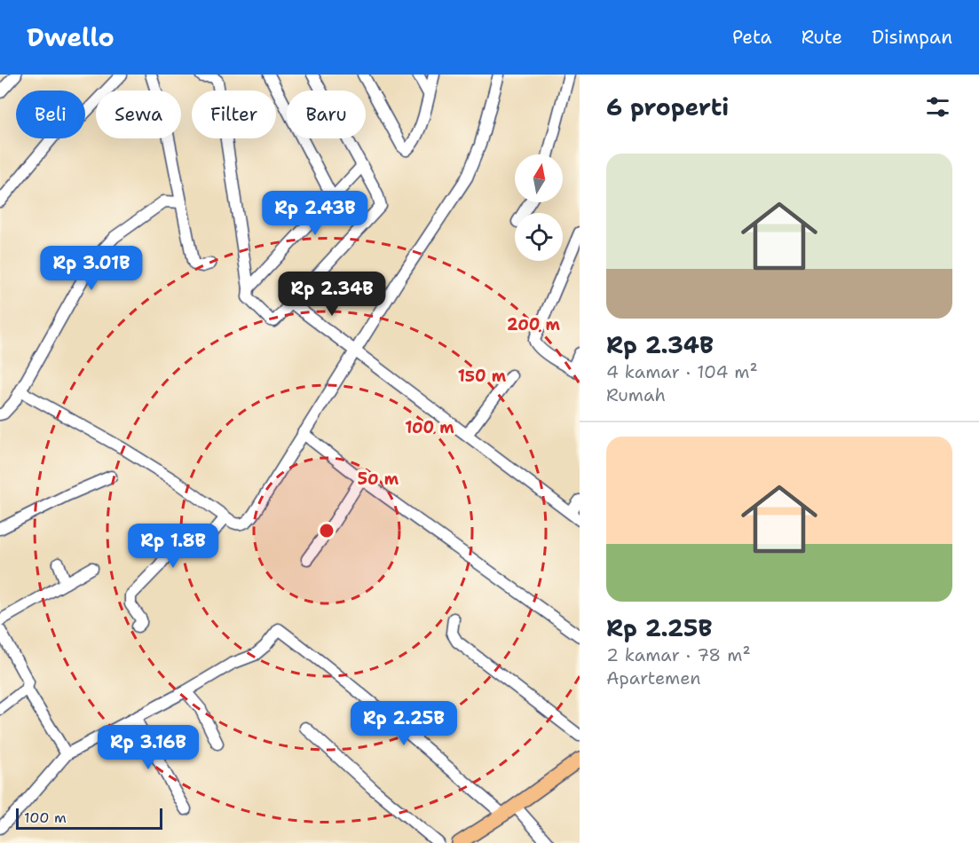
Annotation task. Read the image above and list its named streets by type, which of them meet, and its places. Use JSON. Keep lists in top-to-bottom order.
{
  "scale_bar": "100 m",
  "north": "top",
  "page": {
    "header": "Dwello",
    "nav": ["Peta", "Rute", "Disimpan"],
    "heading": "6 properti",
    "chip": [
      "Beli",
      "Sewa",
      "Filter",
      "Baru"
    ],
    "list": [
      {
        "name": "Rp 2.34B",
        "note": "4 kamar · 104 m² · Rumah"
      },
      {
        "name": "Rp 2.25B",
        "note": "2 kamar · 78 m² · Apartemen"
      }
    ],
    "price": [
      "Rp 2.43B",
      "Rp 3.01B",
      "Rp 2.34B",
      "Rp 1.8B",
      "Rp 2.25B",
      "Rp 3.16B"
    ],
    "scale": "100 m"
  },
  "rings": [
    "200 m",
    "150 m",
    "100 m",
    "50 m"
  ]
}
